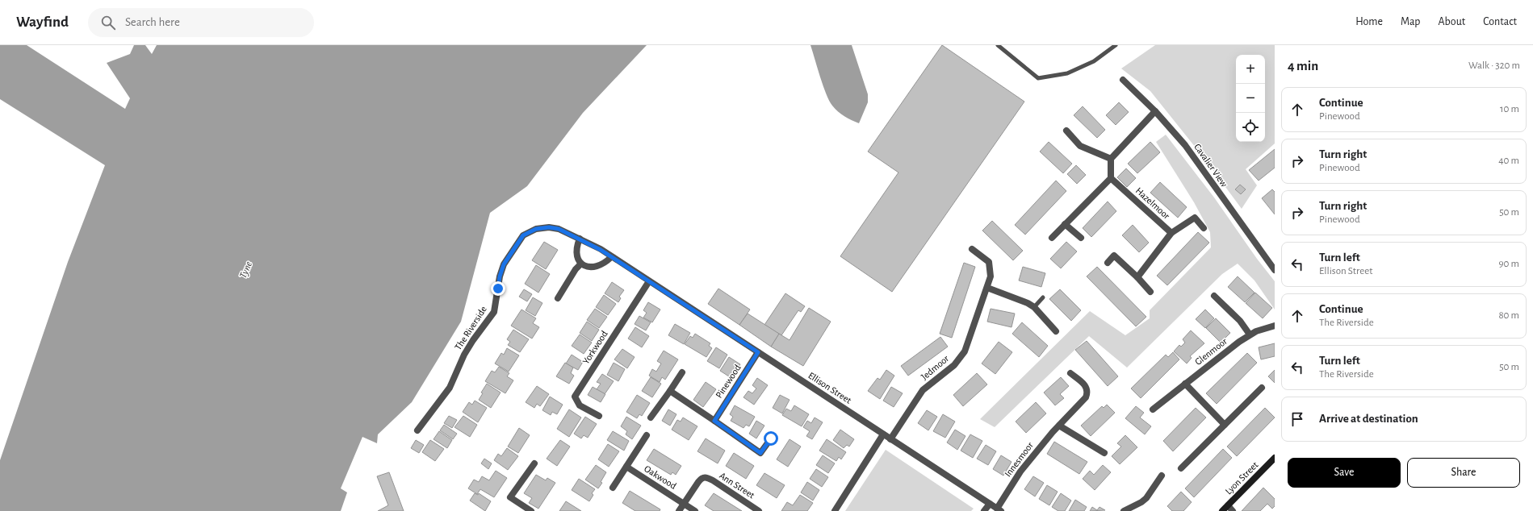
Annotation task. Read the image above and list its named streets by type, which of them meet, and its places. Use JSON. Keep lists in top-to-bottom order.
{
  "streets": {
    "main road": ["Lyon Street"],
    "street": [
      "Cavalier View",
      "Hazelmoor",
      "The Riverside",
      "Yorkwood",
      "Glenmoor",
      "Jedmoor",
      "Pinewood",
      "Ellison Street",
      "Innesmoor",
      "Oakwood",
      "Ann Street"
    ]
  },
  "crossings": [
    ["The Riverside", "Yorkwood"],
    ["The Riverside", "Ellison Street"],
    ["Yorkwood", "Ellison Street"],
    ["Jedmoor", "Ellison Street"],
    ["Pinewood", "Ellison Street"],
    ["Ellison Street", "Innesmoor"],
    ["Oakwood", "Ann Street"]
  ],
  "water": ["Tyne"],
  "page": {
    "header": "Wayfind",
    "search": "Search here",
    "nav": [
      "Home",
      "Map",
      "About",
      "Contact"
    ],
    "heading": ["4 min", "Walk · 320 m"],
    "map_buttons": ["+", "−"],
    "list": [
      ["Continue", "Pinewood", "10 m"],
      ["Turn right", "Pinewood", "40 m"],
      ["Turn right", "Pinewood", "50 m"],
      ["Turn left", "Ellison Street", "90 m"],
      ["Continue", "The Riverside", "80 m"],
      ["Turn left", "The Riverside", "50 m"],
      "Arrive at destination"
    ],
    "buttons": ["Save", "Share"]
  }
}
